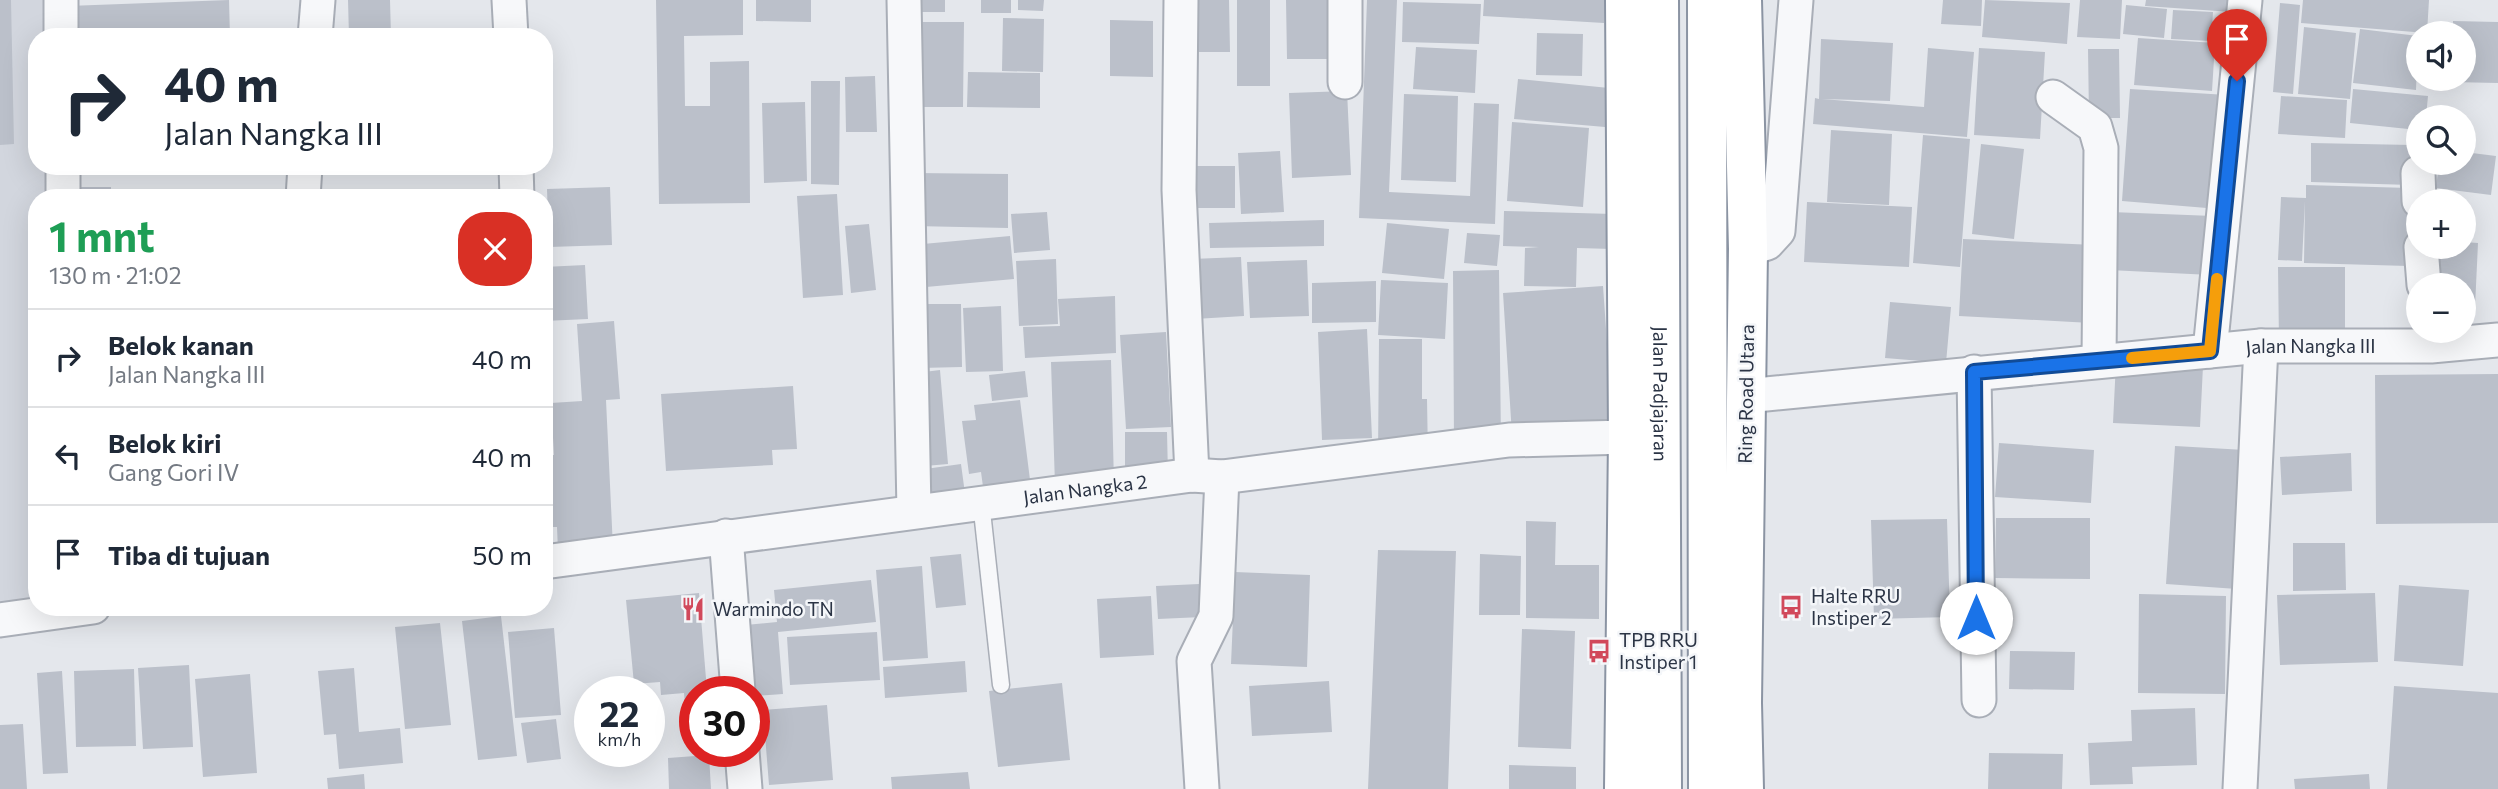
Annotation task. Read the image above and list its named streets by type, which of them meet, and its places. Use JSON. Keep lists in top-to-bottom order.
{
  "streets": {
    "highway": ["Jalan Padjajaran", "Ring Road Utara"],
    "street": ["Jalan Nangka III", "Jalan Nangka 2"]
  },
  "crossings": [
    ["Jalan Nangka III", "Ring Road Utara"]
  ],
  "places": {
    "bus stop": ["Halte RRU Instiper 2", "TPB RRU Instiper 1"],
    "restaurant": ["Warmindo TN"]
  },
  "page": {
    "map_buttons": ["+", "−"],
    "turn": ["40 m", "Jalan Nangka III"],
    "heading": ["1 mnt", "130 m · 21:02"],
    "list": [
      {
        "name": "Belok kanan",
        "note": "Jalan Nangka III",
        "value": "40 m"
      },
      {
        "name": "Belok kiri",
        "note": "Gang Gori IV",
        "value": "40 m"
      },
      {
        "name": "Tiba di tujuan",
        "value": "50 m"
      }
    ],
    "speed": "22 km/h",
    "limit": "30"
  }
}
